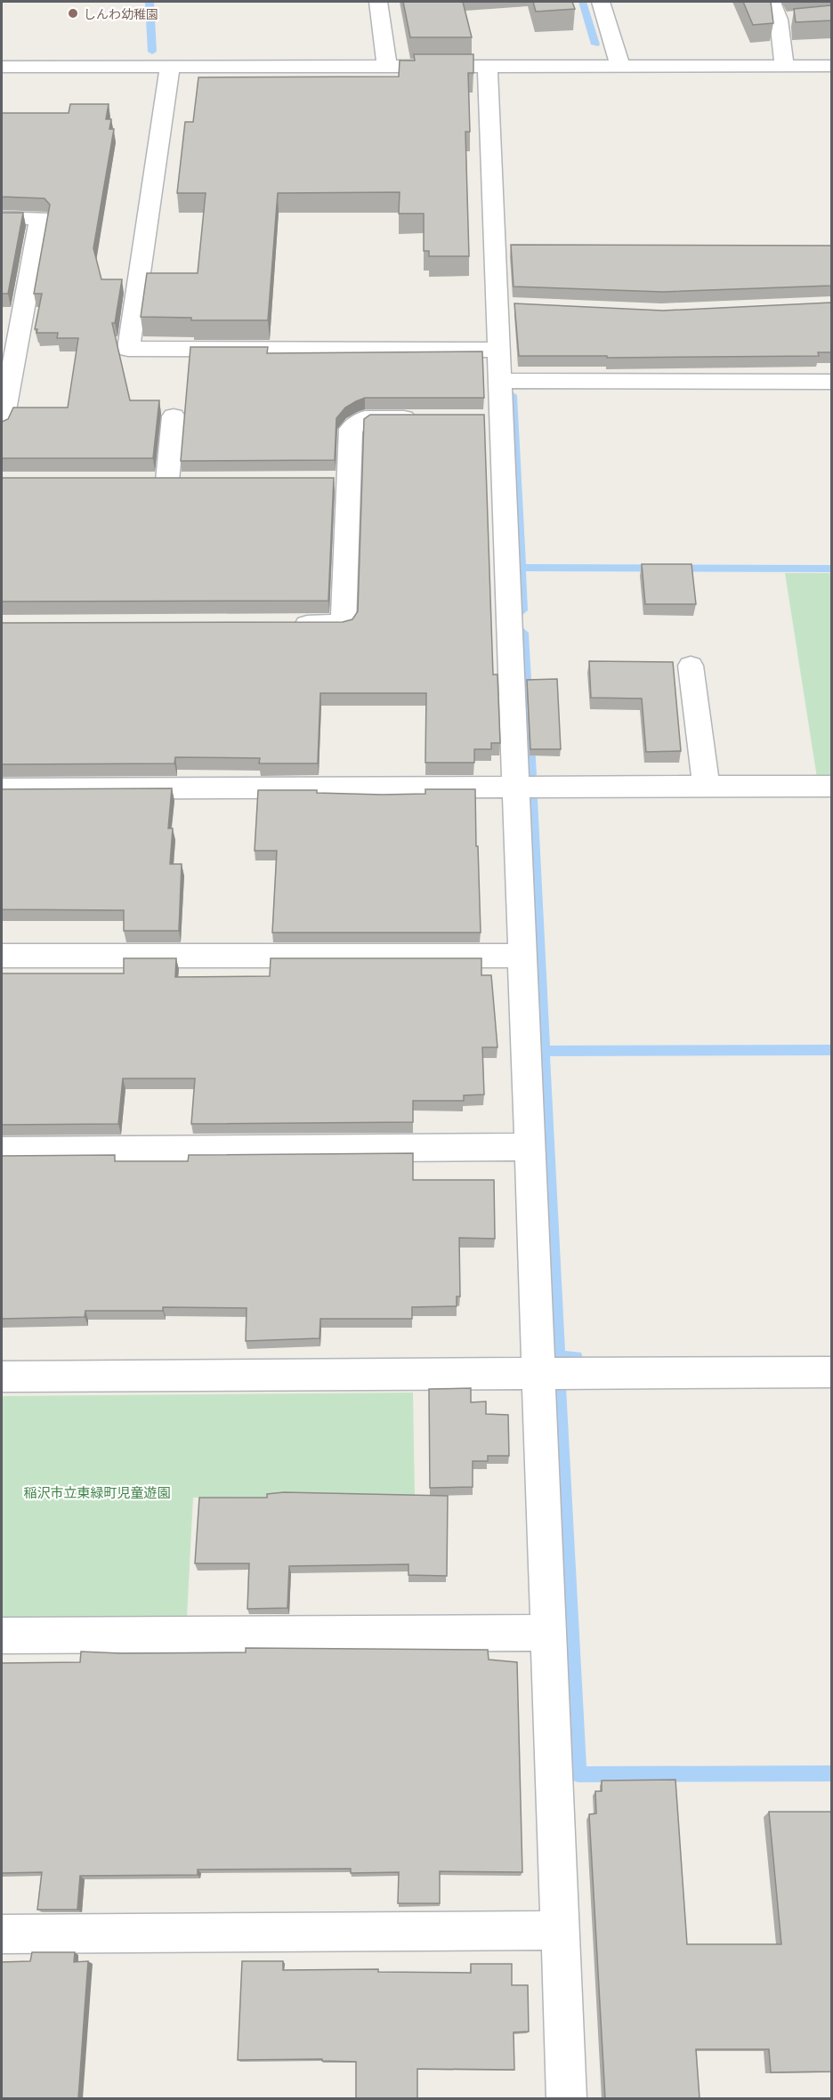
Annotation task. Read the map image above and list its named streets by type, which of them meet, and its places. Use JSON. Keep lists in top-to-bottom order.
{
  "parks": ["稲沢市立東緑町児童遊園"],
  "places": ["しんわ幼稚園"]
}
